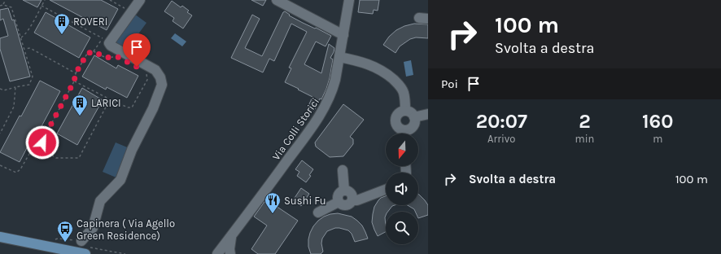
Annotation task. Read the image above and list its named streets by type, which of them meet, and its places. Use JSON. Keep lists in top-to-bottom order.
{
  "streets": {
    "street": ["Via Colli Storici"]
  },
  "places": {
    "building": ["ROVERI", "LARICI"],
    "restaurant": ["Sushi Fu"],
    "bus stop": ["Capinera ( Via Agello Green Residence)"]
  },
  "north": "bottom",
  "page": {
    "turn": ["100 m", "Svolta a destra"],
    "then": "Poi",
    "eta": [
      "20:07",
      "Arrivo",
      "2",
      "min",
      "160",
      "m"
    ],
    "list": [
      {
        "name": "Svolta a destra",
        "value": "100 m"
      }
    ]
  }
}
